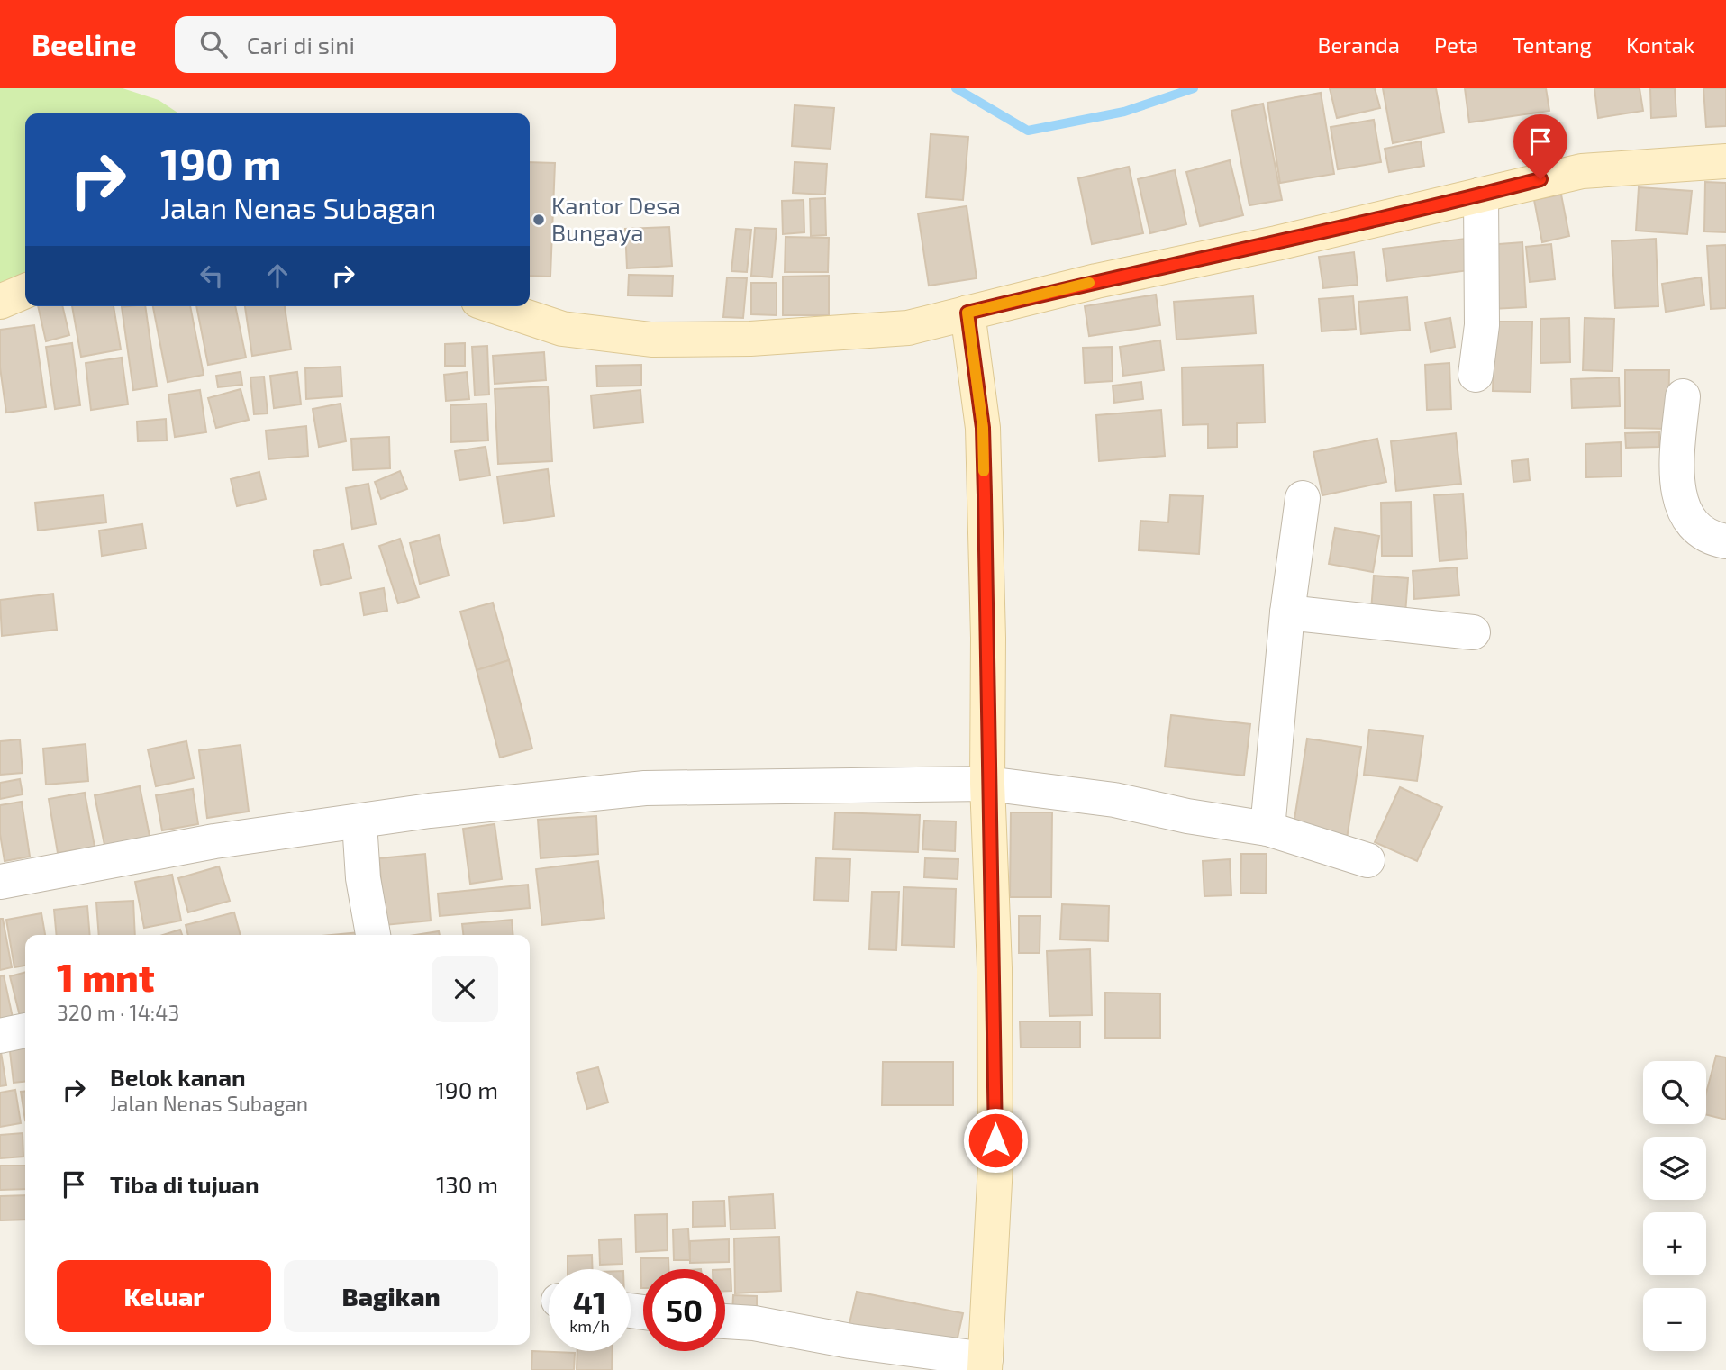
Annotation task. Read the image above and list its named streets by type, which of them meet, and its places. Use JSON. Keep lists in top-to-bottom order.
{
  "places": ["Kantor Desa Bungaya"],
  "page": {
    "header": "Beeline",
    "search": "Cari di sini",
    "nav": [
      "Beranda",
      "Peta",
      "Tentang",
      "Kontak"
    ],
    "turn": ["190 m", "Jalan Nenas Subagan"],
    "heading": ["1 mnt", "320 m · 14:43"],
    "list": [
      {
        "name": "Belok kanan",
        "note": "Jalan Nenas Subagan",
        "value": "190 m"
      },
      {
        "name": "Tiba di tujuan",
        "value": "130 m"
      }
    ],
    "map_buttons": ["+", "−"],
    "buttons": ["Keluar", "Bagikan"],
    "speed": "41 km/h",
    "limit": "50"
  }
}
